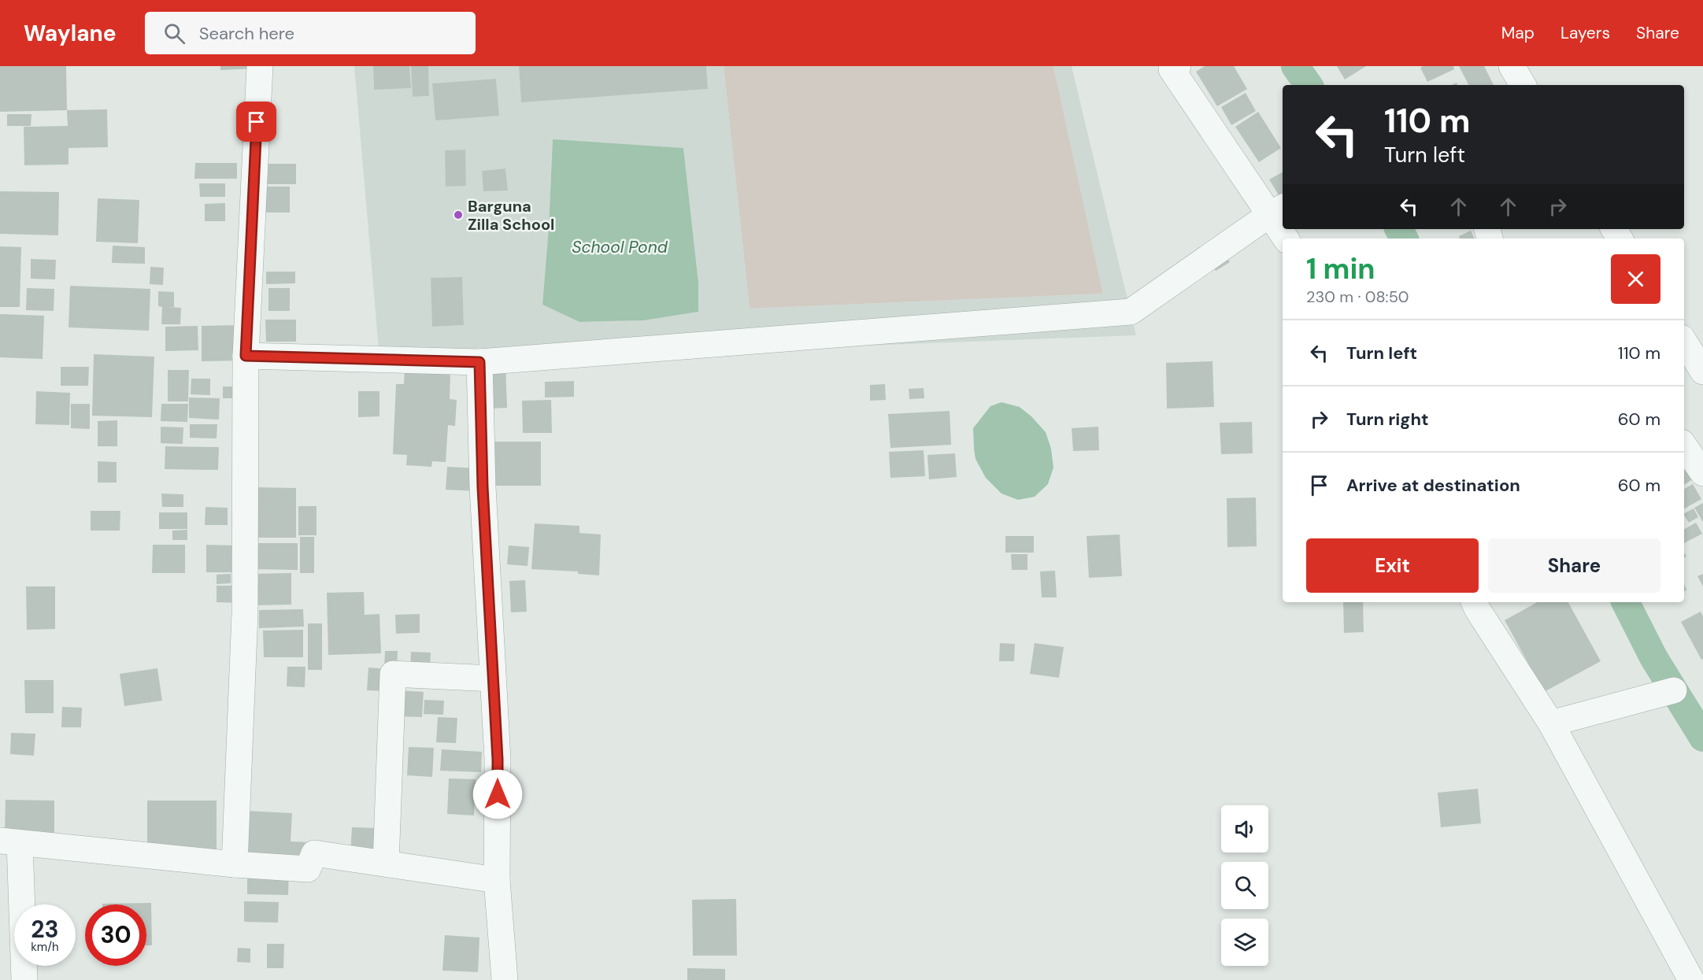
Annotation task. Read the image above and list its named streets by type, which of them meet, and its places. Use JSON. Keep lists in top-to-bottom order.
{
  "water": ["School Pond"],
  "places": ["Barguna Zilla School"],
  "page": {
    "header": "Waylane",
    "search": "Search here",
    "nav": ["Map", "Layers", "Share"],
    "turn": ["110 m", "Turn left"],
    "heading": ["1 min", "230 m · 08:50"],
    "list": [
      {
        "name": "Turn left",
        "value": "110 m"
      },
      {
        "name": "Turn right",
        "value": "60 m"
      },
      {
        "name": "Arrive at destination",
        "value": "60 m"
      }
    ],
    "buttons": ["Exit", "Share"],
    "speed": "23 km/h",
    "limit": "30"
  }
}
